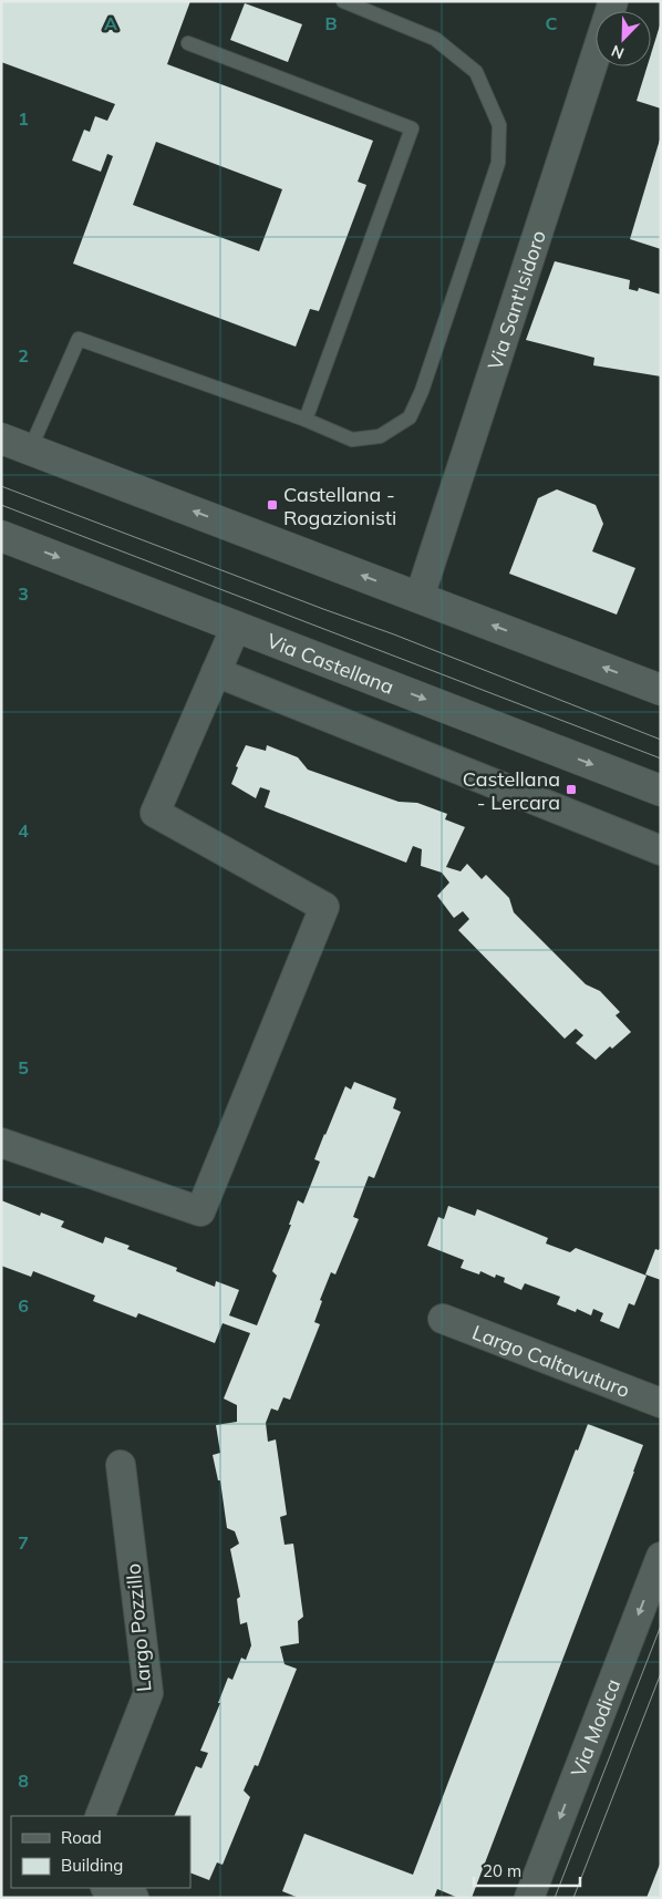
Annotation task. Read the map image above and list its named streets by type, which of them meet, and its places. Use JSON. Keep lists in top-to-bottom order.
{
  "streets": {
    "main road": ["Via Castellana"],
    "street": [
      "Via Sant'Isidoro",
      "Largo Caltavuturo",
      "Largo Pozzillo",
      "Via Modica"
    ]
  },
  "one_way": ["Via Modica"],
  "places": {
    "transit": ["Castellana - Rogazionisti", "Castellana - Lercara"]
  },
  "legend": ["Road", "Building"],
  "scale_bar": "20 m",
  "north": "bottom left",
  "grid": {
    "columns": ["A", "B", "C"],
    "rows": [
      "1",
      "2",
      "3",
      "4",
      "5",
      "6",
      "7",
      "8"
    ]
  }
}
